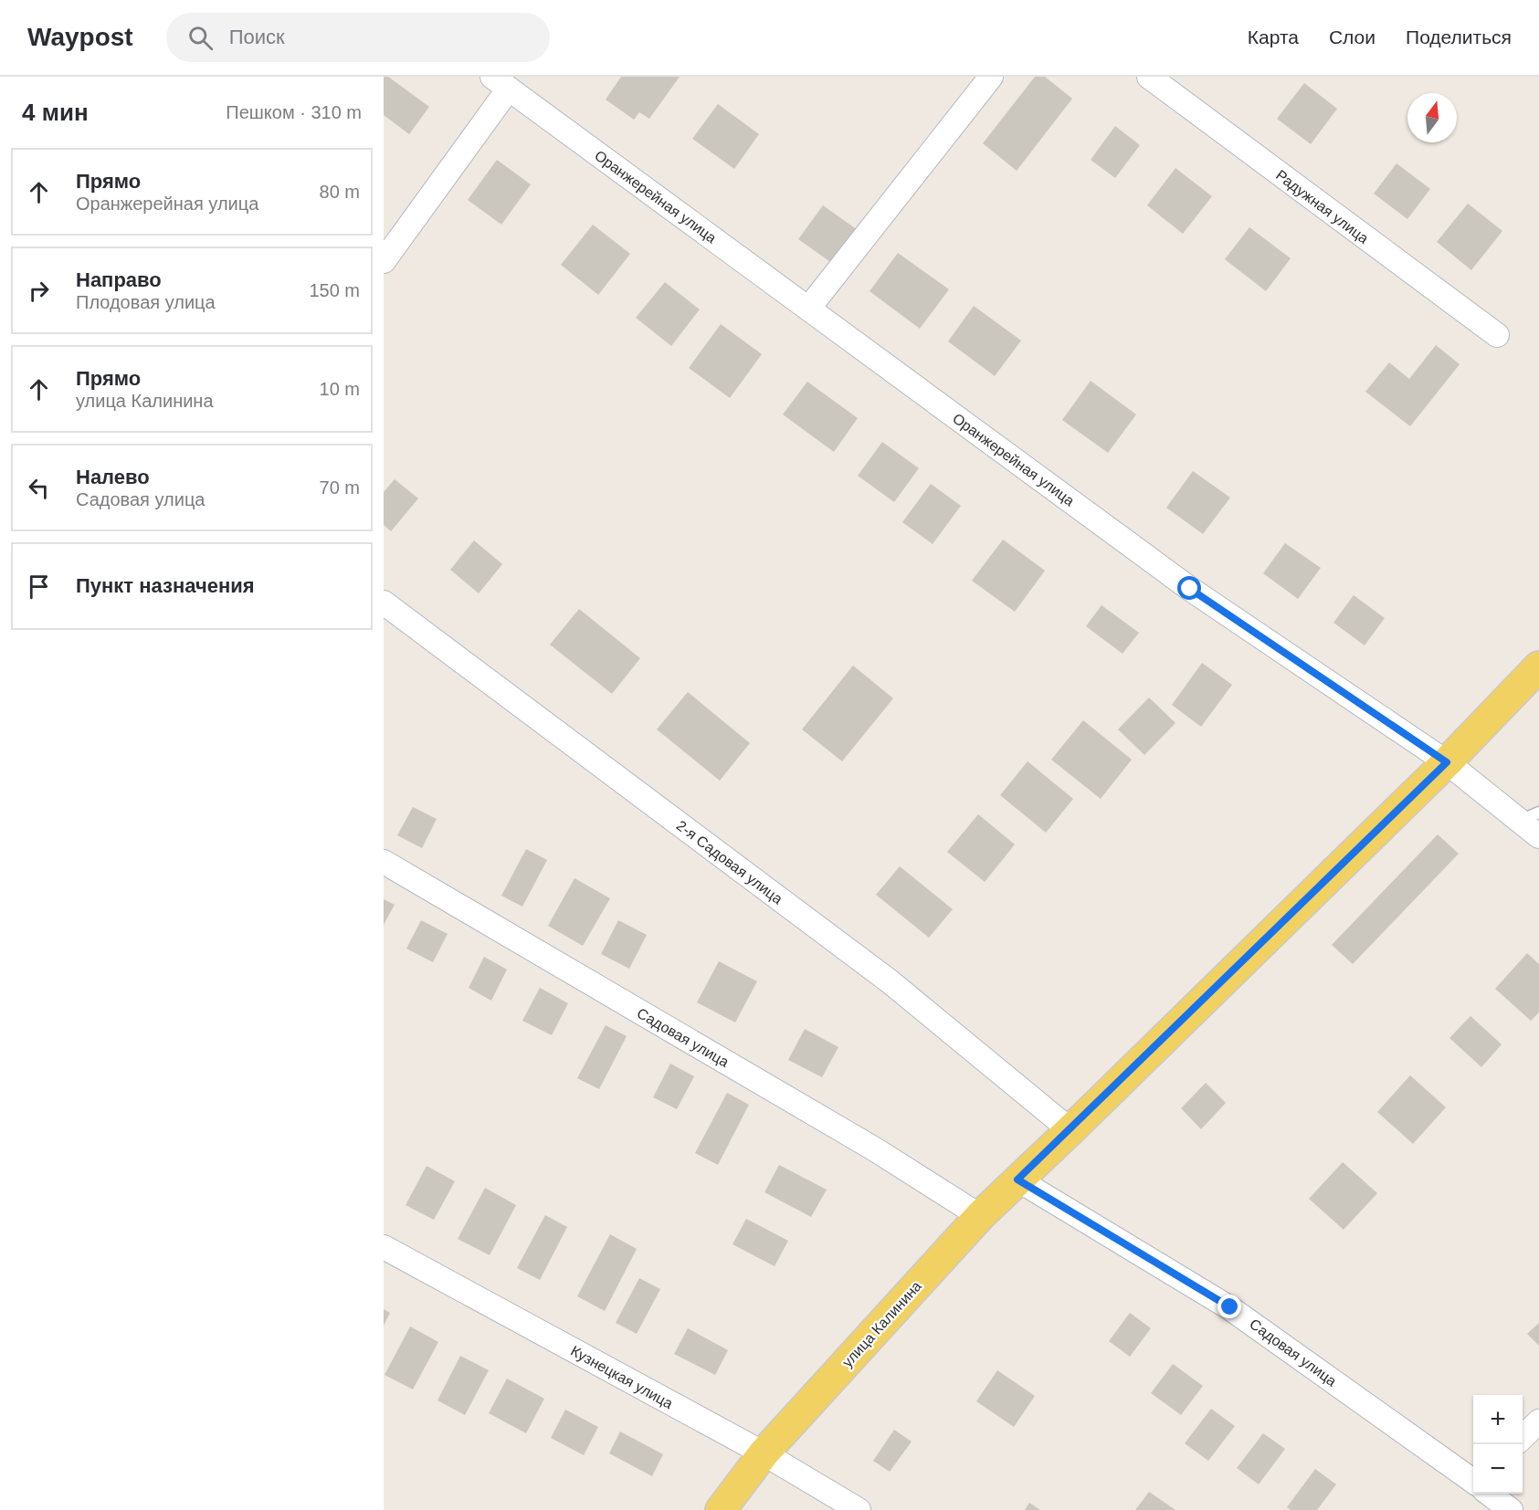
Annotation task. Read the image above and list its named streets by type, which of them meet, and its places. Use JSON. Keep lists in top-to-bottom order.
{
  "streets": {
    "main road": ["улица Калинина"],
    "street": [
      "Оранжерейная улица",
      "Радужная улица",
      "2-я Садовая улица",
      "Садовая улица",
      "Кузнецкая улица"
    ]
  },
  "crossings": [
    ["Оранжерейная улица", "улица Калинина"],
    ["2-я Садовая улица", "улица Калинина"],
    ["Садовая улица", "улица Калинина"],
    ["улица Калинина", "Кузнецкая улица"]
  ],
  "north": "top",
  "page": {
    "header": "Waypost",
    "search": "Поиск",
    "nav": ["Карта", "Слои", "Поделиться"],
    "heading": ["4 мин", "Пешком · 310 m"],
    "list": [
      ["Прямо", "Оранжерейная улица", "80 m"],
      ["Направо", "Плодовая улица", "150 m"],
      ["Прямо", "улица Калинина", "10 m"],
      ["Налево", "Садовая улица", "70 m"],
      "Пункт назначения"
    ],
    "map_buttons": ["+", "−"]
  }
}
